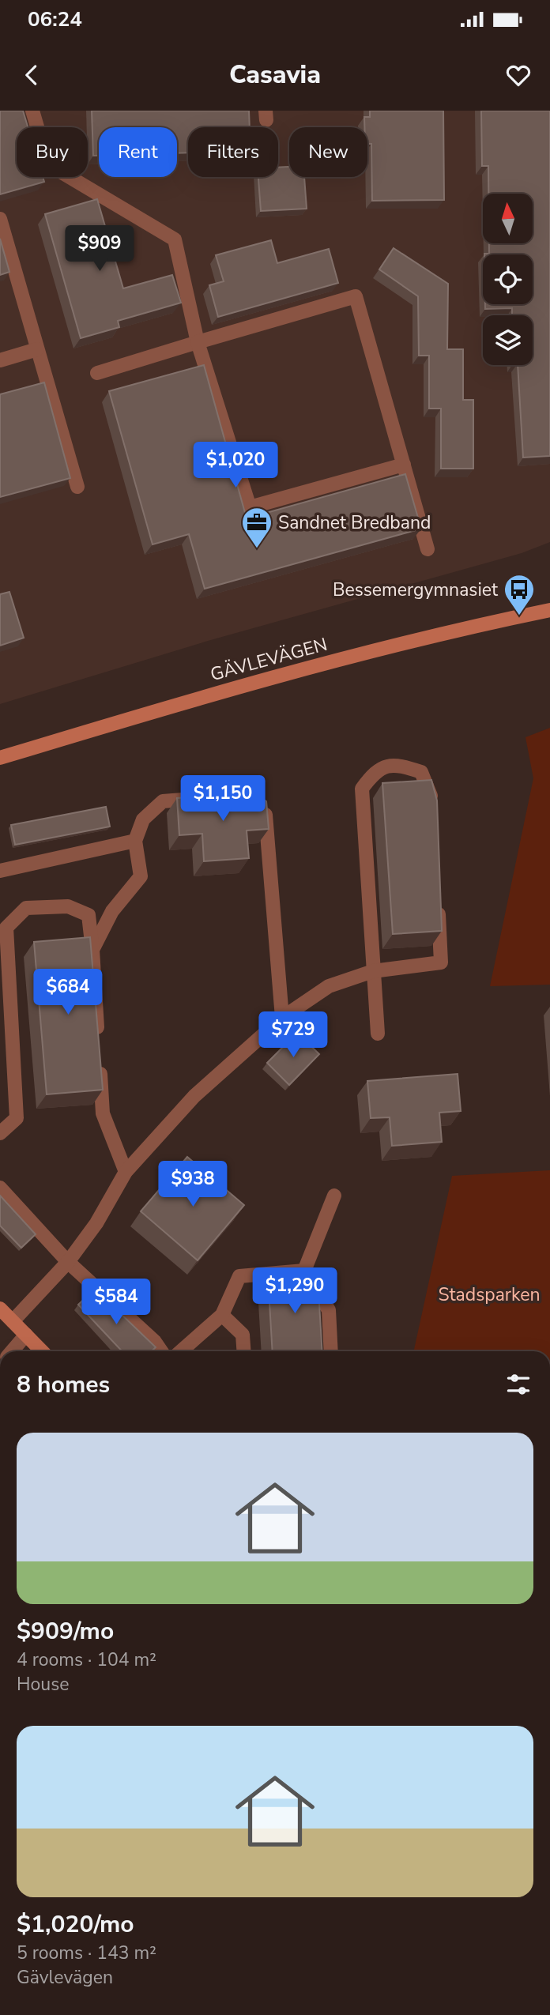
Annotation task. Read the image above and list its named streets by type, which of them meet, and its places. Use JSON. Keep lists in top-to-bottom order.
{
  "streets": {
    "main road": ["GÄVLEVÄGEN"]
  },
  "parks": ["Stadsparken"],
  "places": {
    "office": ["Sandnet Bredband"],
    "bus stop": ["Bessemergymnasiet"]
  },
  "north": "top",
  "page": {
    "status": "06:24",
    "header": "Casavia",
    "chip": [
      "Buy",
      "Rent",
      "Filters",
      "New"
    ],
    "price": [
      "$909",
      "$1,020",
      "$1,150",
      "$684",
      "$729",
      "$938",
      "$1,290",
      "$584"
    ],
    "heading": "8 homes",
    "list": [
      {
        "name": "$909/mo",
        "note": "4 rooms · 104 m² · House"
      },
      {
        "name": "$1,020/mo",
        "note": "5 rooms · 143 m² · Gävlevägen"
      }
    ]
  }
}
